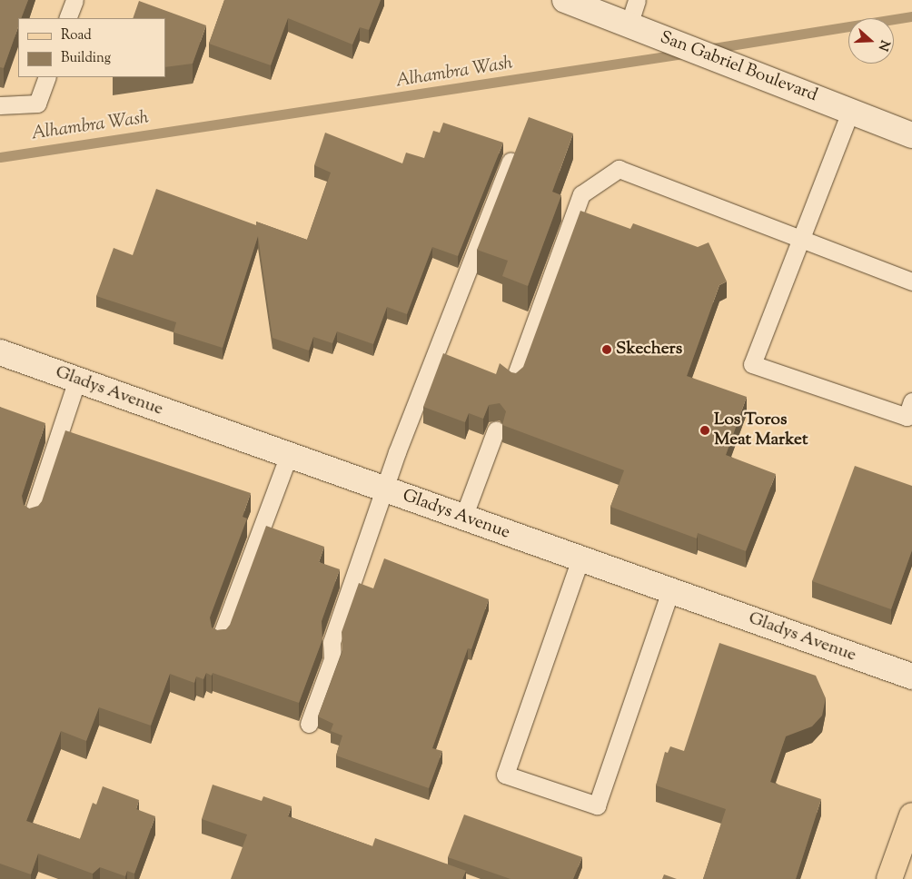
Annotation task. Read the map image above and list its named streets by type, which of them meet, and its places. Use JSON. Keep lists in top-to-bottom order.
{
  "streets": {
    "street": ["San Gabriel Boulevard", "Gladys Avenue"]
  },
  "water": ["Alhambra Wash"],
  "places": ["Skechers", "Los Toros Meat Market"],
  "legend": ["Road", "Building"],
  "north": "right"
}
